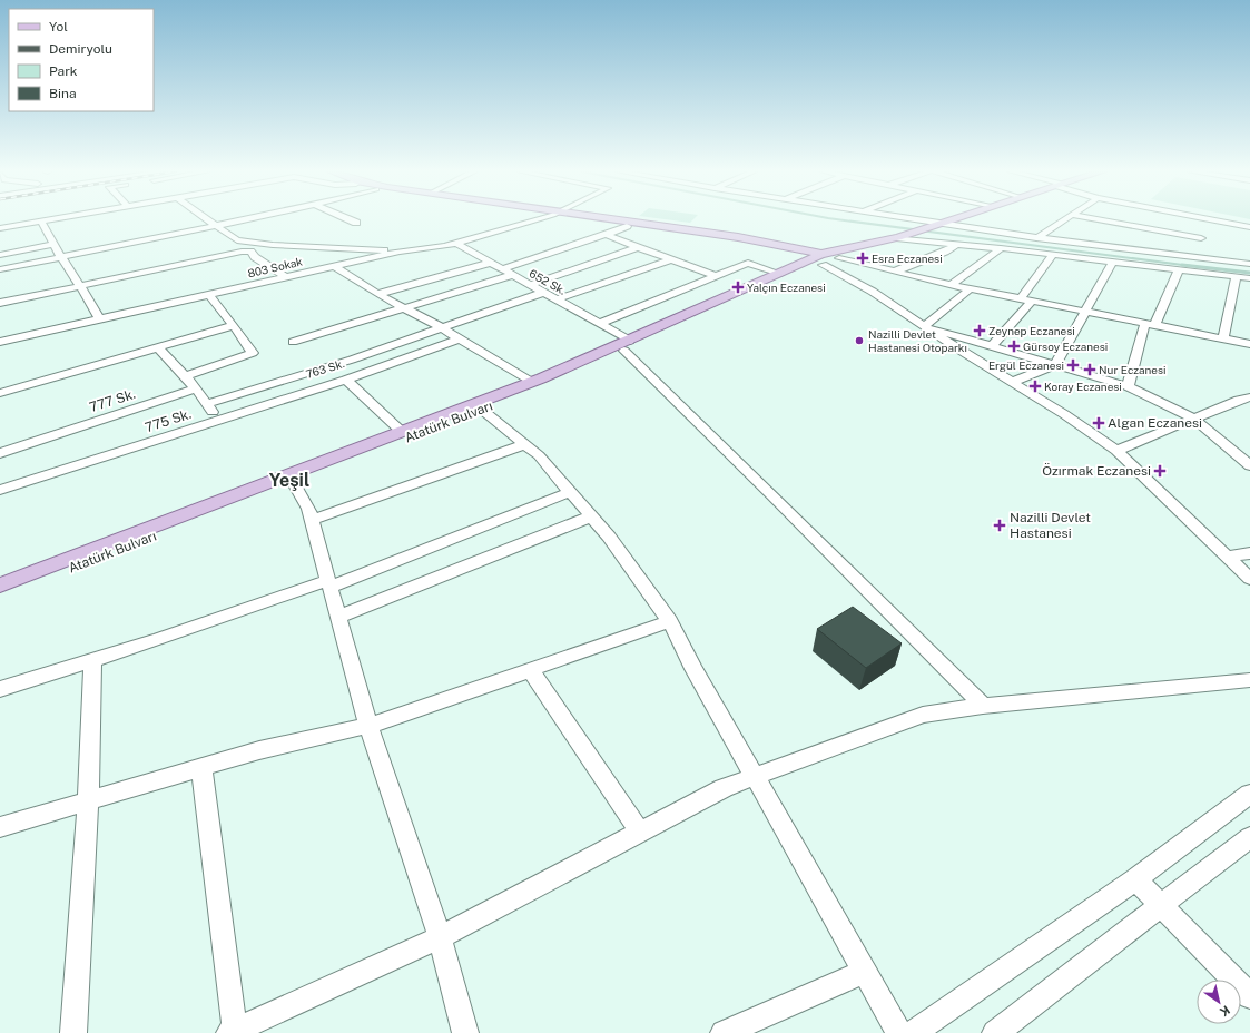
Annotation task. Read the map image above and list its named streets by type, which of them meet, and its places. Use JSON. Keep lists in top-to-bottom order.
{
  "streets": {
    "main road": ["Atatürk Bulvarı"],
    "street": [
      "803 Sokak",
      "652 Sk.",
      "763 Sk.",
      "777 Sk.",
      "775 Sk."
    ]
  },
  "crossings": [
    ["803 Sokak", "652 Sk."],
    ["652 Sk.", "763 Sk."],
    ["652 Sk.", "Atatürk Bulvarı"]
  ],
  "districts": ["Yeşil"],
  "places": {
    "health": [
      "Esra Eczanesi",
      "Yalçın Eczanesi",
      "Zeynep Eczanesi",
      "Gürsoy Eczanesi",
      "Ergül Eczanesi",
      "Nur Eczanesi",
      "Koray Eczanesi",
      "Algan Eczanesi",
      "Özırmak Eczanesi",
      "Nazilli Devlet Hastanesi"
    ],
    "other": ["Nazilli Devlet Hastanesi Otoparkı"]
  },
  "legend": [
    "Yol",
    "Demiryolu",
    "Park",
    "Bina"
  ],
  "north": "bottom right"
}
